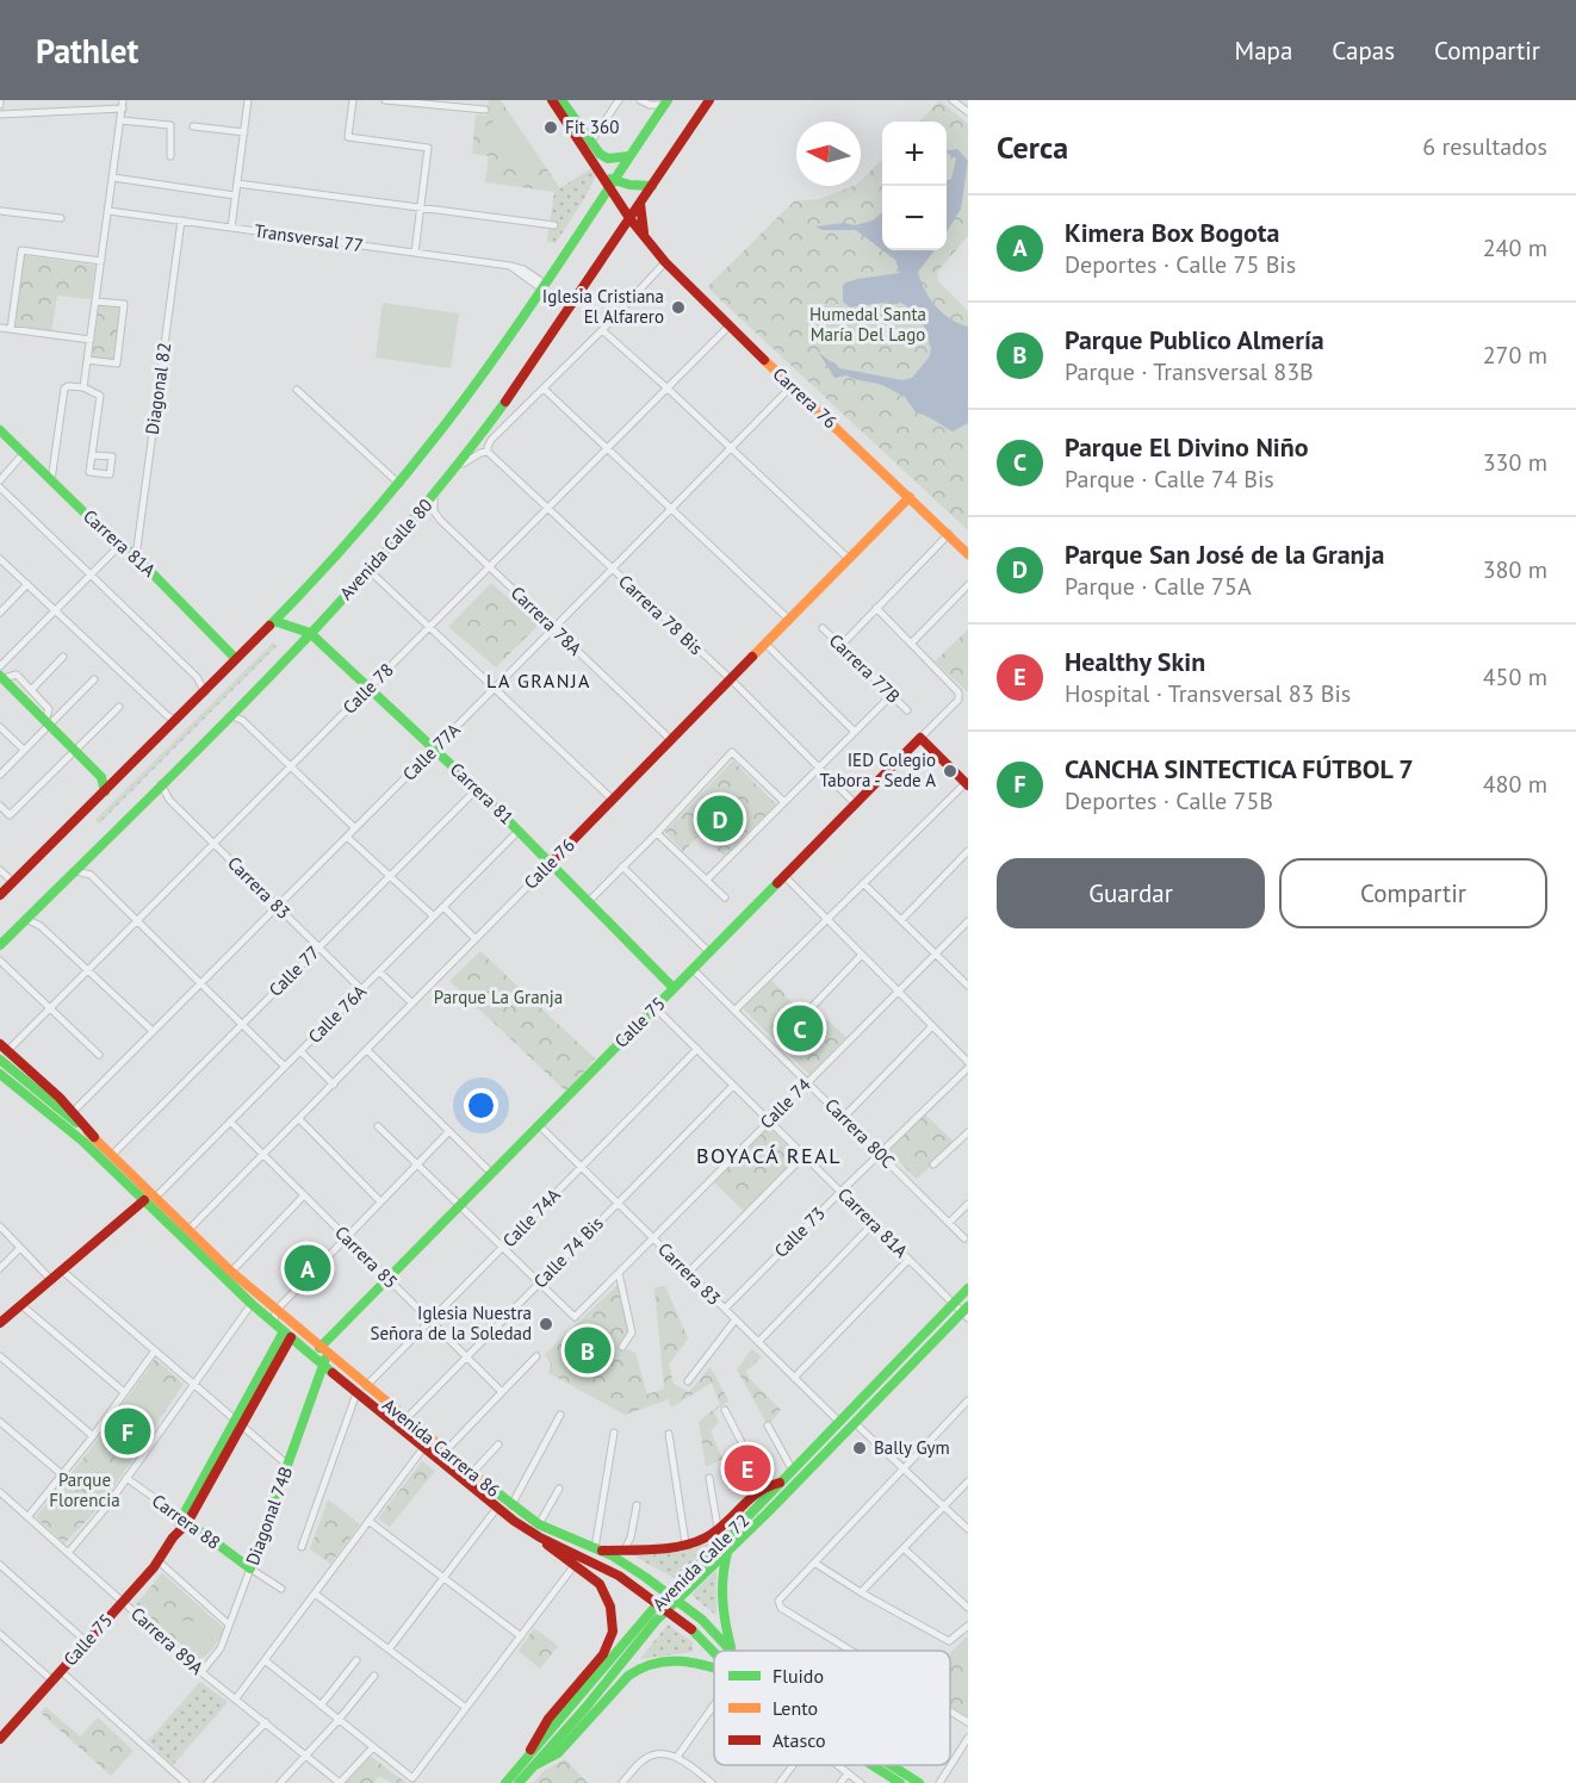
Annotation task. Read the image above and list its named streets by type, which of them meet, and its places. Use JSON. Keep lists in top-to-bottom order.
{
  "streets": {
    "main road": [
      "Carrera 76",
      "Carrera 81A",
      "Avenida Calle 80",
      "Carrera 81",
      "Calle 76",
      "Calle 75",
      "Avenida Carrera 86",
      "Diagonal 74B",
      "Carrera 88",
      "Avenida Calle 72"
    ],
    "street": [
      "Transversal 77",
      "Diagonal 82",
      "Carrera 78 Bis",
      "Carrera 78A",
      "Carrera 77B",
      "Calle 78",
      "Calle 77A",
      "Carrera 83",
      "Calle 77",
      "Calle 76A",
      "Calle 74",
      "Carrera 80C",
      "Calle 74A",
      "Calle 73",
      "Calle 74 Bis",
      "Carrera 85",
      "Carrera 89A"
    ]
  },
  "crossings": [
    ["Transversal 77", "Diagonal 82"],
    ["Transversal 77", "Avenida Calle 80"],
    ["Diagonal 82", "Carrera 81A"],
    ["Carrera 76", "Avenida Calle 80"],
    ["Carrera 76", "Calle 78"],
    ["Carrera 76", "Calle 77A"],
    ["Carrera 76", "Calle 76"],
    ["Carrera 81A", "Avenida Calle 80"],
    ["Carrera 81A", "Calle 75"],
    ["Carrera 81A", "Calle 74"],
    ["Carrera 81A", "Calle 74A"],
    ["Carrera 81A", "Calle 73"],
    ["Carrera 81A", "Calle 74 Bis"],
    ["Carrera 81A", "Avenida Calle 72"],
    ["Avenida Calle 80", "Carrera 78A"],
    ["Avenida Calle 80", "Carrera 81"],
    ["Avenida Calle 80", "Carrera 83"],
    ["Carrera 78 Bis", "Calle 78"],
    ["Carrera 78 Bis", "Calle 77A"],
    ["Carrera 78 Bis", "Calle 76"],
    ["Carrera 78 Bis", "Calle 75"],
    ["Carrera 78A", "Calle 78"],
    ["Carrera 78A", "Calle 77A"],
    ["Carrera 78A", "Calle 76"],
    ["Calle 78", "Carrera 81"],
    ["Calle 78", "Carrera 83"],
    ["Calle 77A", "Carrera 81"],
    ["Calle 77A", "Carrera 83"],
    ["Calle 77A", "Avenida Carrera 86"],
    ["Carrera 81", "Calle 76"],
    ["Carrera 81", "Calle 77"],
    ["Carrera 81", "Calle 76A"],
    ["Carrera 81", "Calle 75"],
    ["Calle 76", "Carrera 85"],
    ["Calle 76", "Avenida Carrera 86"],
    ["Carrera 83", "Calle 77"],
    ["Carrera 83", "Calle 76A"],
    ["Carrera 83", "Calle 75"],
    ["Carrera 83", "Calle 74"],
    ["Carrera 83", "Calle 74A"],
    ["Carrera 83", "Calle 73"],
    ["Carrera 83", "Calle 74 Bis"],
    ["Carrera 83", "Avenida Calle 72"],
    ["Calle 77", "Avenida Carrera 86"],
    ["Calle 76A", "Carrera 85"],
    ["Calle 76A", "Avenida Carrera 86"],
    ["Calle 75", "Carrera 80C"],
    ["Calle 75", "Carrera 85"],
    ["Calle 75", "Avenida Carrera 86"],
    ["Calle 75", "Diagonal 74B"],
    ["Calle 75", "Carrera 88"],
    ["Calle 75", "Carrera 89A"],
    ["Calle 74", "Carrera 80C"],
    ["Calle 74", "Calle 74 Bis"],
    ["Carrera 80C", "Calle 73"],
    ["Calle 74A", "Carrera 85"],
    ["Calle 74A", "Avenida Carrera 86"],
    ["Calle 74 Bis", "Carrera 85"],
    ["Calle 74 Bis", "Avenida Carrera 86"],
    ["Avenida Carrera 86", "Diagonal 74B"],
    ["Avenida Carrera 86", "Avenida Calle 72"],
    ["Diagonal 74B", "Carrera 88"],
    ["Diagonal 74B", "Carrera 89A"]
  ],
  "districts": ["LA GRANJA", "BOYACÁ REAL"],
  "parks": ["Humedal Santa María Del Lago", "Parque La Granja", "Parque Florencia"],
  "places": [
    "Fit 360",
    "Iglesia Cristiana El Alfarero",
    "IED Colegio Tabora - Sede A",
    "Iglesia Nuestra Señora de la Soledad",
    "Bally Gym"
  ],
  "legend": ["Fluido", "Lento", "Atasco"],
  "north": "left",
  "page": {
    "header": "Pathlet",
    "nav": ["Mapa", "Capas", "Compartir"],
    "heading": ["Cerca", "6 resultados"],
    "map_buttons": ["+", "−"],
    "list": [
      {
        "mark": "A",
        "name": "Kimera Box Bogota",
        "note": "Deportes · Calle 75 Bis",
        "value": "240 m"
      },
      {
        "mark": "B",
        "name": "Parque Publico Almería",
        "note": "Parque · Transversal 83B",
        "value": "270 m"
      },
      {
        "mark": "C",
        "name": "Parque El Divino Niño",
        "note": "Parque · Calle 74 Bis",
        "value": "330 m"
      },
      {
        "mark": "D",
        "name": "Parque San José de la Granja",
        "note": "Parque · Calle 75A",
        "value": "380 m"
      },
      {
        "mark": "E",
        "name": "Healthy Skin",
        "note": "Hospital · Transversal 83 Bis",
        "value": "450 m"
      },
      {
        "mark": "F",
        "name": "CANCHA SINTECTICA FÚTBOL 7",
        "note": "Deportes · Calle 75B",
        "value": "480 m"
      }
    ],
    "pins": [
      "D",
      "C",
      "A",
      "B",
      "F",
      "E"
    ],
    "buttons": ["Guardar", "Compartir"]
  }
}
